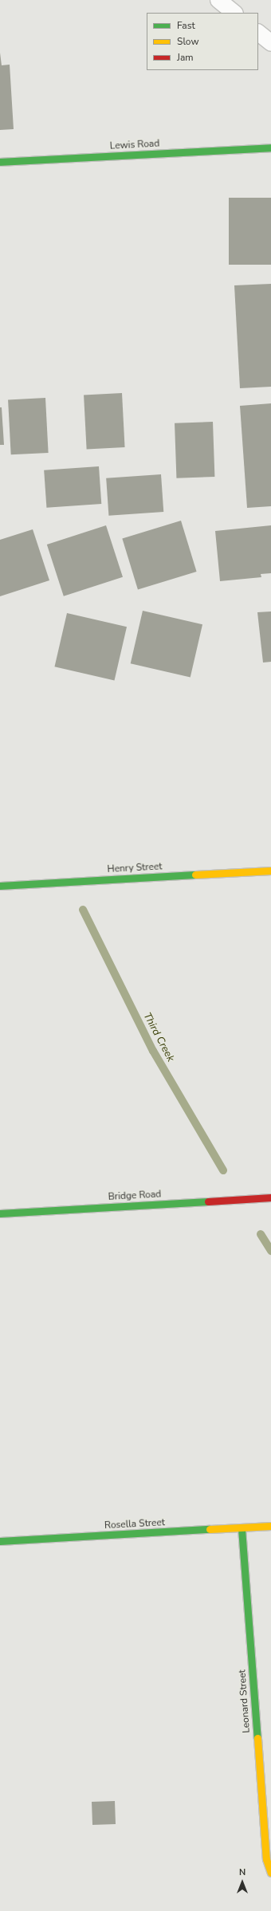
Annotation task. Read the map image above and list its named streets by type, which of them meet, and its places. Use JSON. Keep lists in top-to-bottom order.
{
  "streets": {
    "street": [
      "Lewis Road",
      "Henry Street",
      "Bridge Road",
      "Rosella Street",
      "Leonard Street"
    ]
  },
  "crossings": [
    ["Rosella Street", "Leonard Street"]
  ],
  "water": ["Third Creek"],
  "legend": ["Fast", "Slow", "Jam"],
  "north": "top"
}
